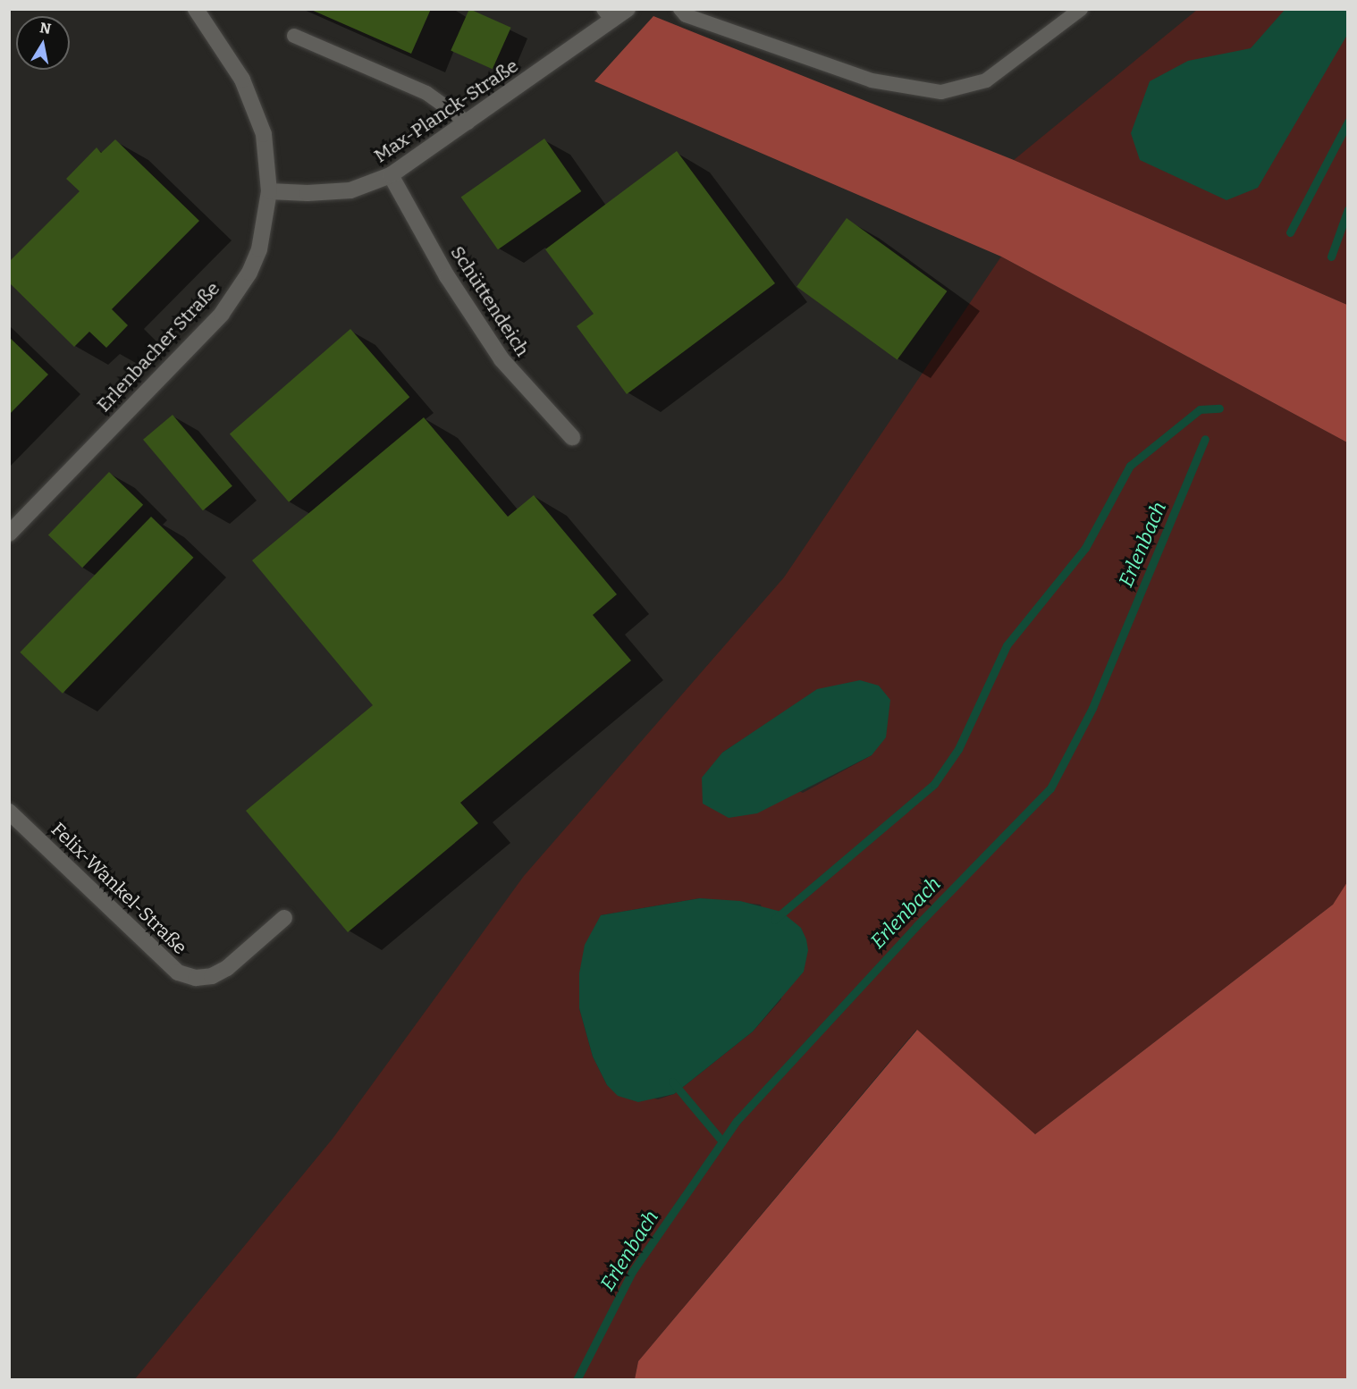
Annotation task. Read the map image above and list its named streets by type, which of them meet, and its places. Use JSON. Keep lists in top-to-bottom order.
{
  "streets": {
    "street": [
      "Max-Planck-Straße",
      "Schüttendeich",
      "Erlenbacher Straße",
      "Felix-Wankel-Straße"
    ]
  },
  "crossings": [
    ["Max-Planck-Straße", "Schüttendeich"],
    ["Max-Planck-Straße", "Erlenbacher Straße"]
  ],
  "water": ["Erlenbach"],
  "north": "top"
}
